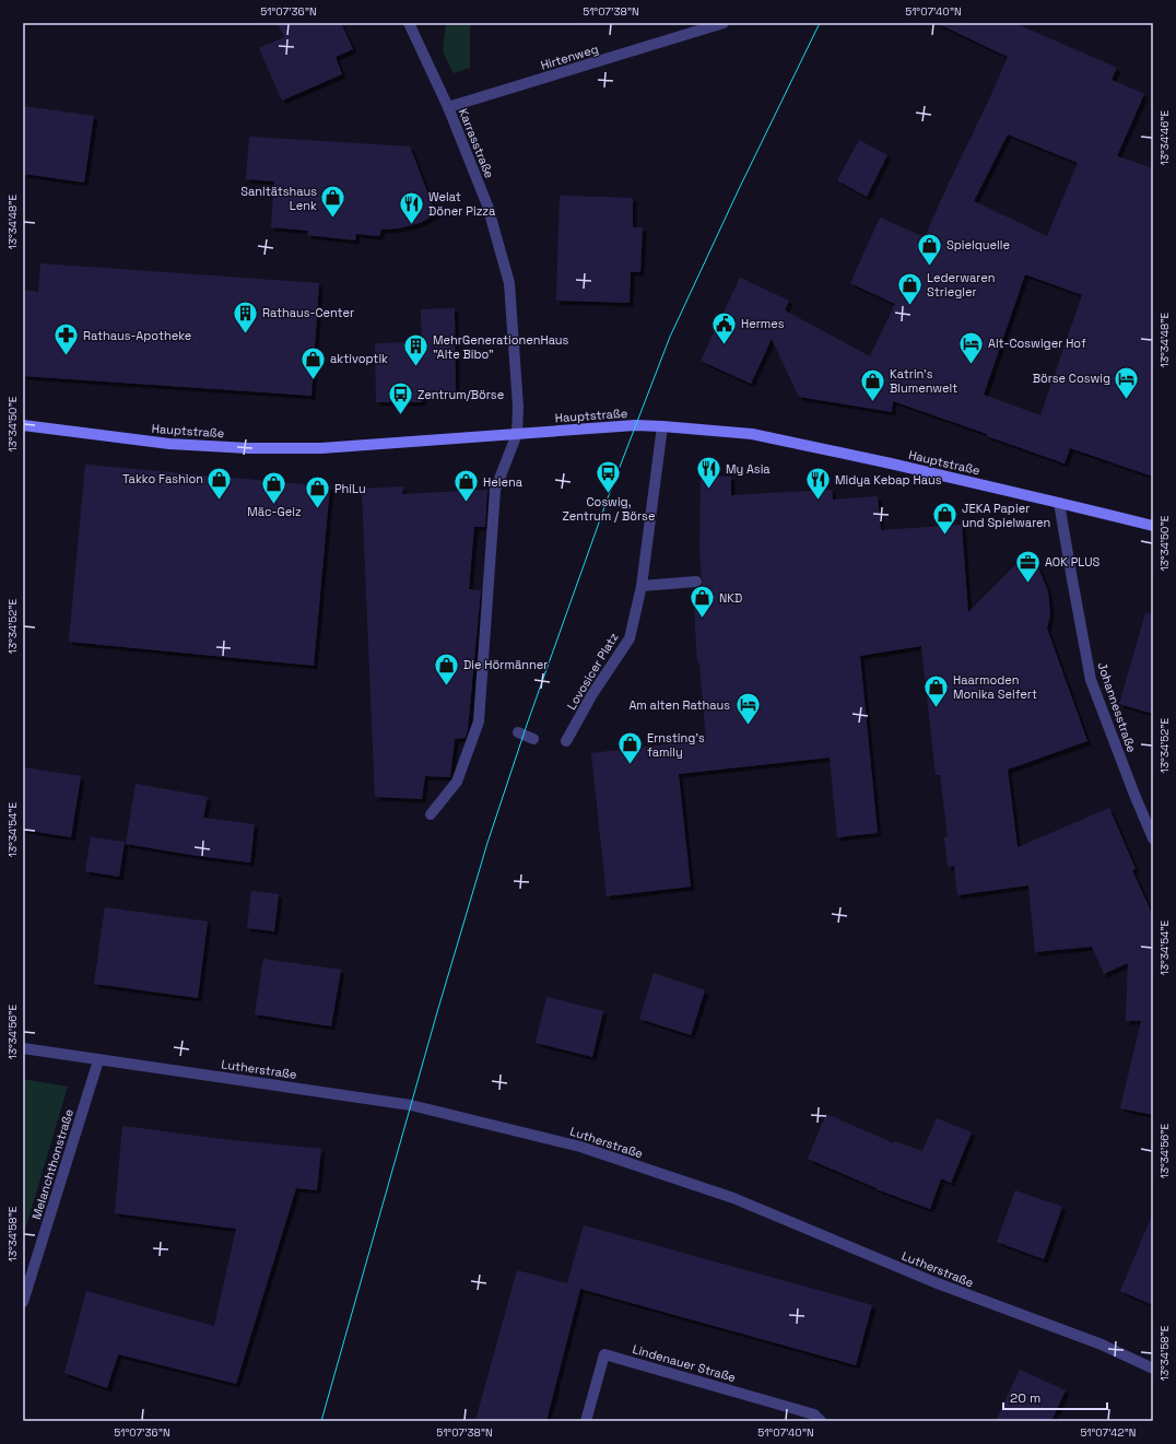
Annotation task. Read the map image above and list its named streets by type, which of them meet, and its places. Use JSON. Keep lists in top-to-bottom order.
{
  "streets": {
    "main road": ["Hauptstraße"],
    "street": [
      "Hirtenweg",
      "Karrasstraße",
      "Lovosicer Platz",
      "Johannesstraße",
      "Lutherstraße",
      "Melanchthonstraße",
      "Lindenauer Straße"
    ]
  },
  "crossings": [
    ["Hirtenweg", "Karrasstraße"],
    ["Karrasstraße", "Hauptstraße"],
    ["Hauptstraße", "Lovosicer Platz"],
    ["Hauptstraße", "Johannesstraße"],
    ["Lutherstraße", "Melanchthonstraße"]
  ],
  "places": {
    "shop": [
      "Sanitätshaus Lenk",
      "Spielquelle",
      "Lederwaren Striegler",
      "aktivoptik",
      "Katrin's Blumenwelt",
      "Takko Fashion",
      "Helena",
      "Mäc-Geiz",
      "PhiLu",
      "JEKA Papier und Spielwaren",
      "NKD",
      "Die Hörmänner",
      "Haarmoden Monika Seifert",
      "Ernsting's family"
    ],
    "restaurant": ["Welat Döner Pizza", "My Asia", "Midya Kebap Haus"],
    "building": ["Rathaus-Center", "MehrGenerationenHaus \"Alte Bibo\""],
    "public building": ["Hermes"],
    "pharmacy": ["Rathaus-Apotheke"],
    "hotel": ["Alt-Coswiger Hof", "Börse Coswig", "Am alten Rathaus"],
    "bus stop": ["Zentrum/Börse", "Coswig, Zentrum / Börse"],
    "office": ["AOK PLUS"]
  },
  "scale_bar": "20 m",
  "coordinates": [
    "51°07'36\"N",
    "51°07'38\"N",
    "51°07'40\"N",
    "13°34'46\"E",
    "13°34'48\"E",
    "13°34'50\"E",
    "13°34'52\"E",
    "13°34'54\"E",
    "13°34'56\"E",
    "13°34'58\"E",
    "51°07'42\"N"
  ]
}
